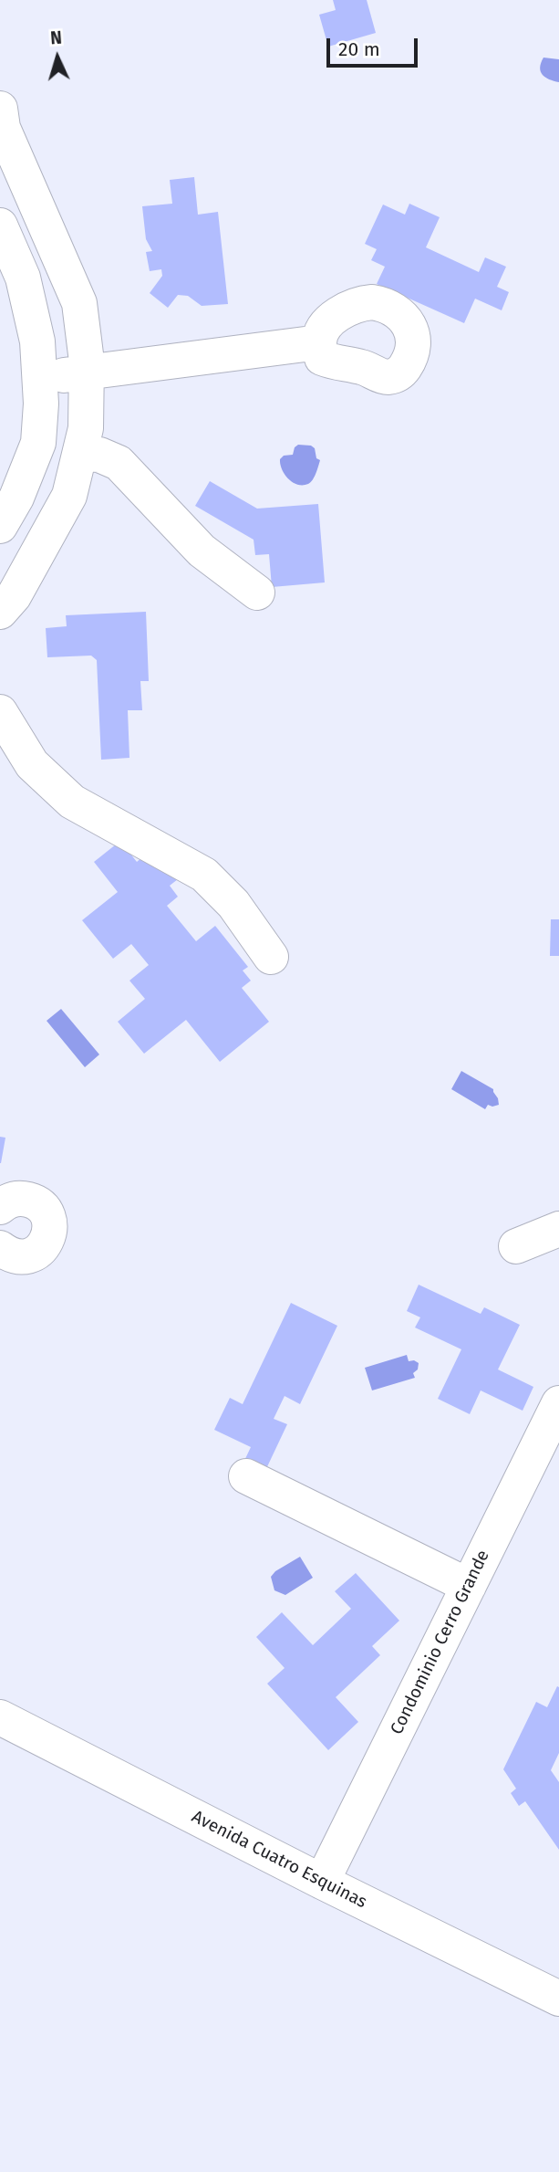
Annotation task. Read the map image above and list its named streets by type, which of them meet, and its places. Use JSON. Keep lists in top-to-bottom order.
{
  "streets": {
    "street": ["Condominio Cerro Grande", "Avenida Cuatro Esquinas"]
  },
  "crossings": [
    ["Condominio Cerro Grande", "Avenida Cuatro Esquinas"]
  ],
  "scale_bar": "20 m",
  "north": "top"
}
